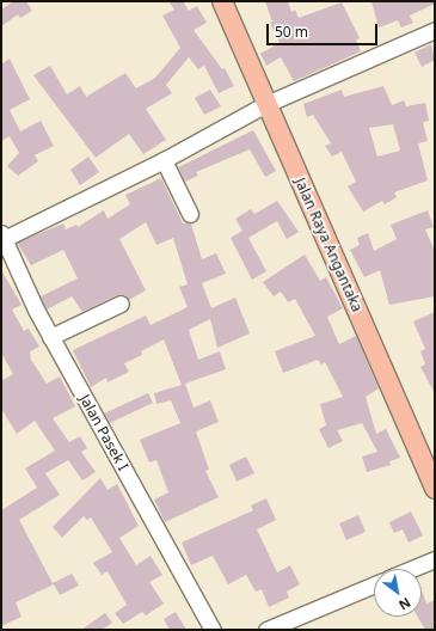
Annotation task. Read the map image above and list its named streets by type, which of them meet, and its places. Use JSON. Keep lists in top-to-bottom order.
{
  "streets": {
    "main road": ["Jalan Raya Angantaka"],
    "street": ["Jalan Pasek I"]
  },
  "scale_bar": "50 m",
  "north": "bottom right"
}
